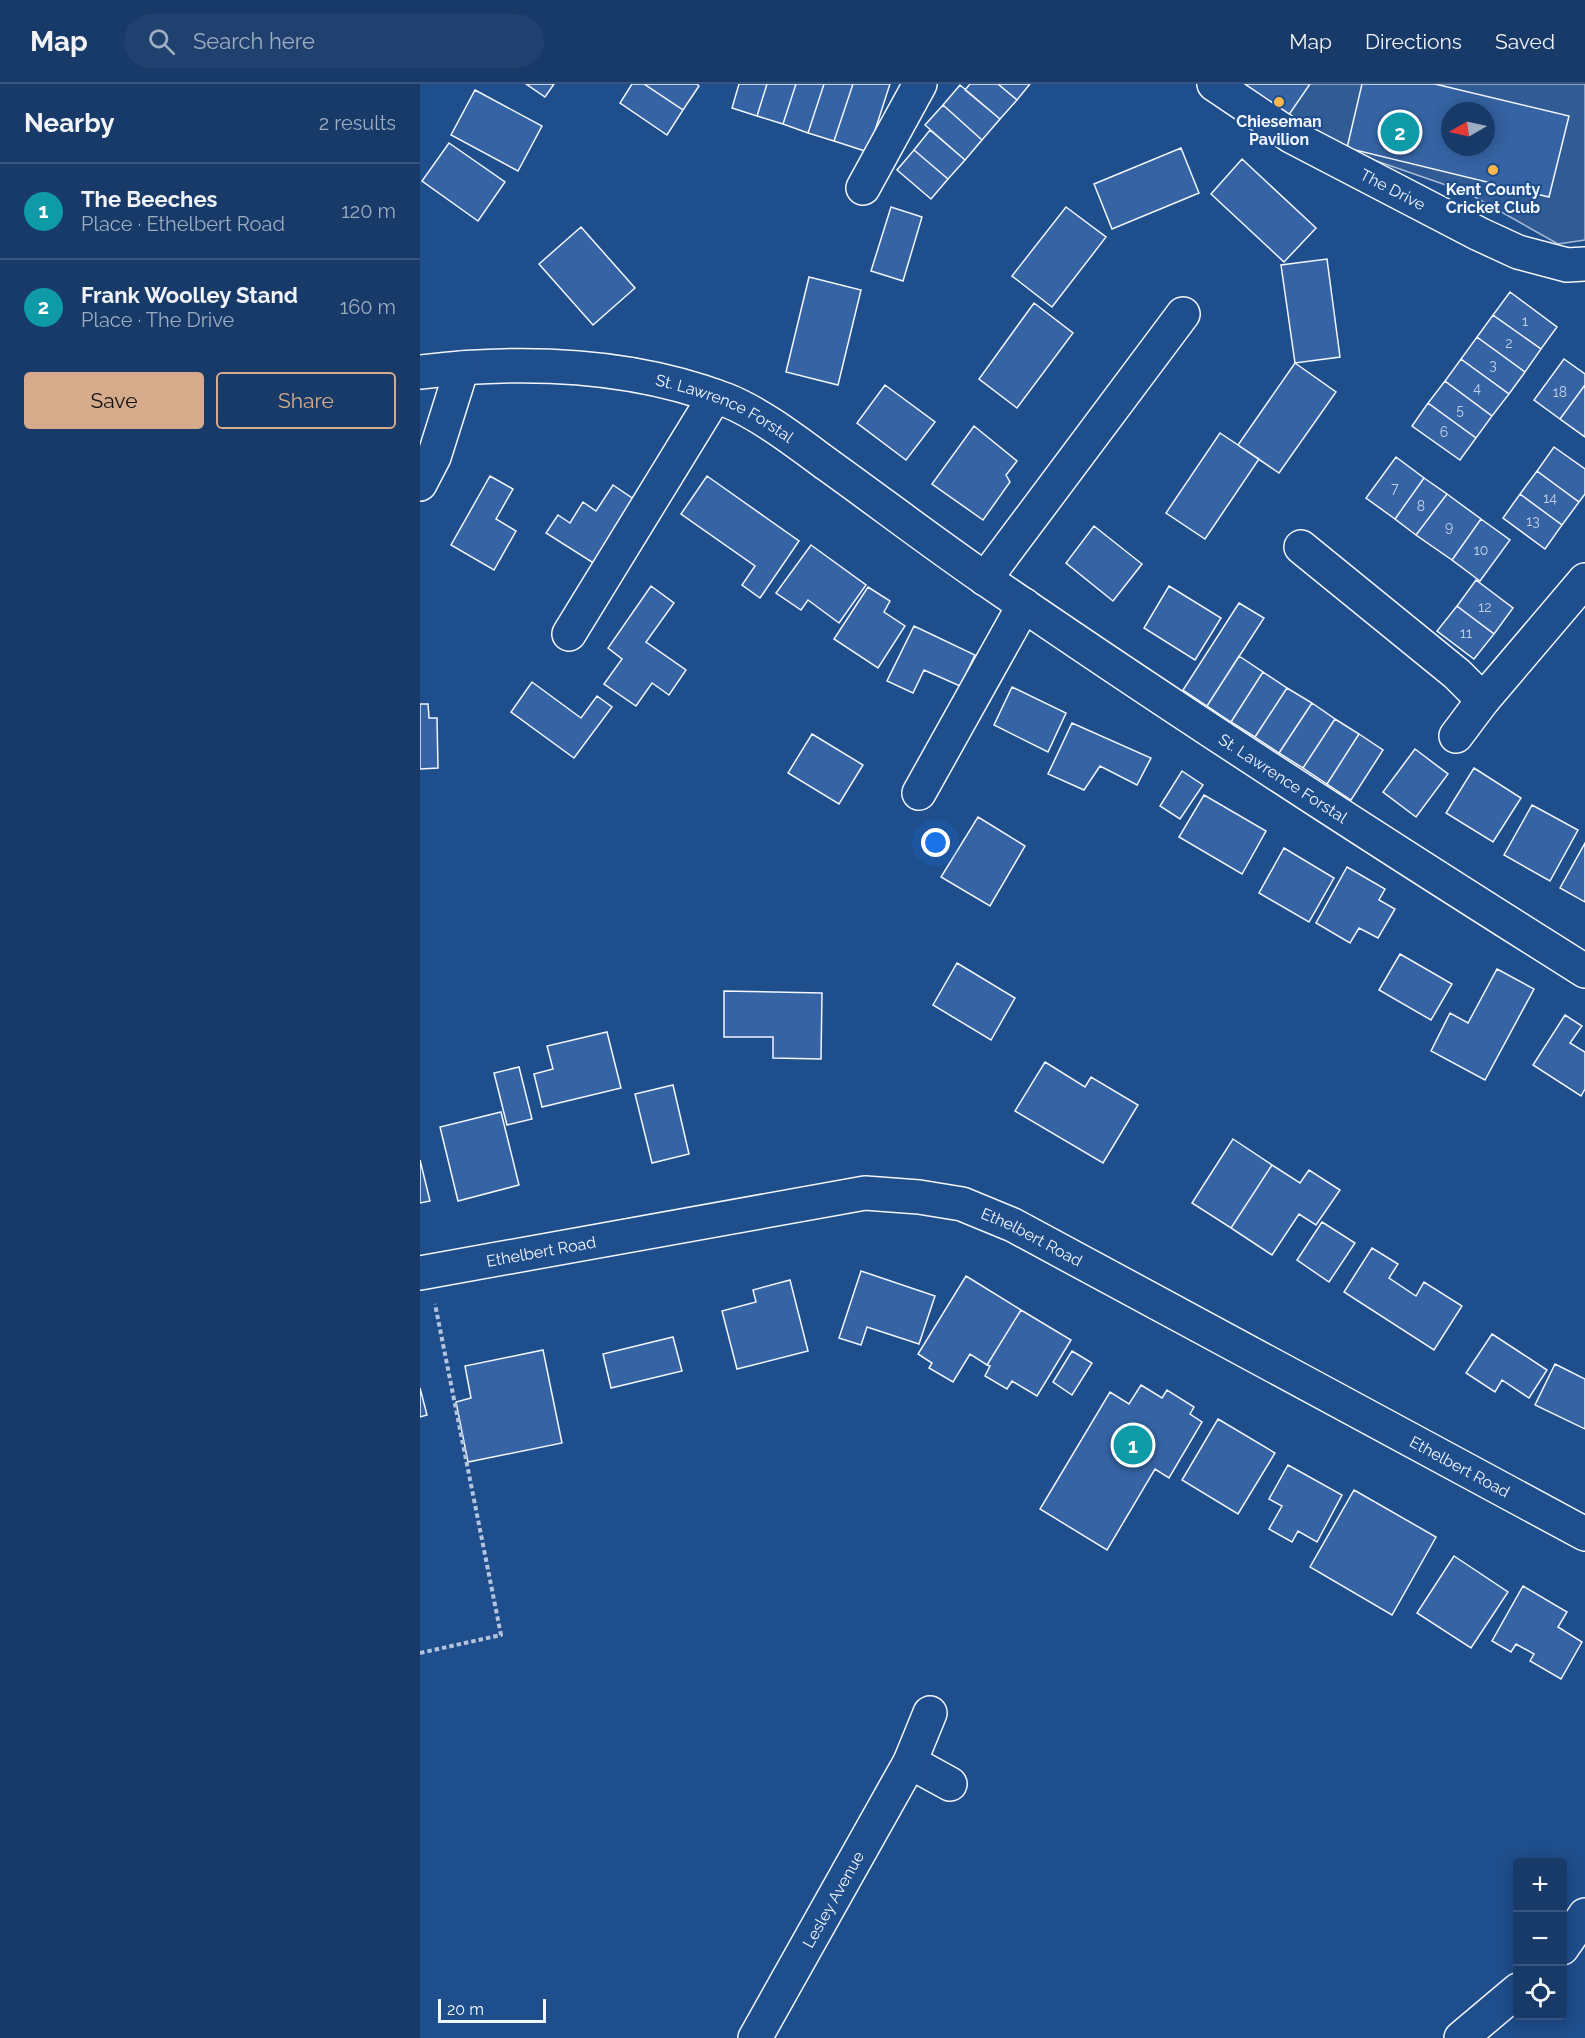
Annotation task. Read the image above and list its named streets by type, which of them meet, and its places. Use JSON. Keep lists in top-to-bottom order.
{
  "streets": {
    "street": [
      "The Drive",
      "St. Lawrence Forstal",
      "Ethelbert Road",
      "Lesley Avenue"
    ]
  },
  "places": ["Chieseman Pavilion", "Kent County Cricket Club"],
  "house_numbers": [
    "1",
    "2",
    "3",
    "4",
    "18",
    "5",
    "6",
    "7",
    "14",
    "8",
    "13",
    "9",
    "10",
    "12",
    "11"
  ],
  "scale_bar": "20 m",
  "north": "left",
  "page": {
    "header": "Map",
    "search": "Search here",
    "nav": ["Map", "Directions", "Saved"],
    "heading": ["Nearby", "2 results"],
    "pins": ["2", "1"],
    "list": [
      {
        "mark": "1",
        "name": "The Beeches",
        "note": "Place · Ethelbert Road",
        "value": "120 m"
      },
      {
        "mark": "2",
        "name": "Frank Woolley Stand",
        "note": "Place · The Drive",
        "value": "160 m"
      }
    ],
    "buttons": ["Save", "Share"],
    "map_buttons": ["+", "−"],
    "scale": "20 m"
  }
}
